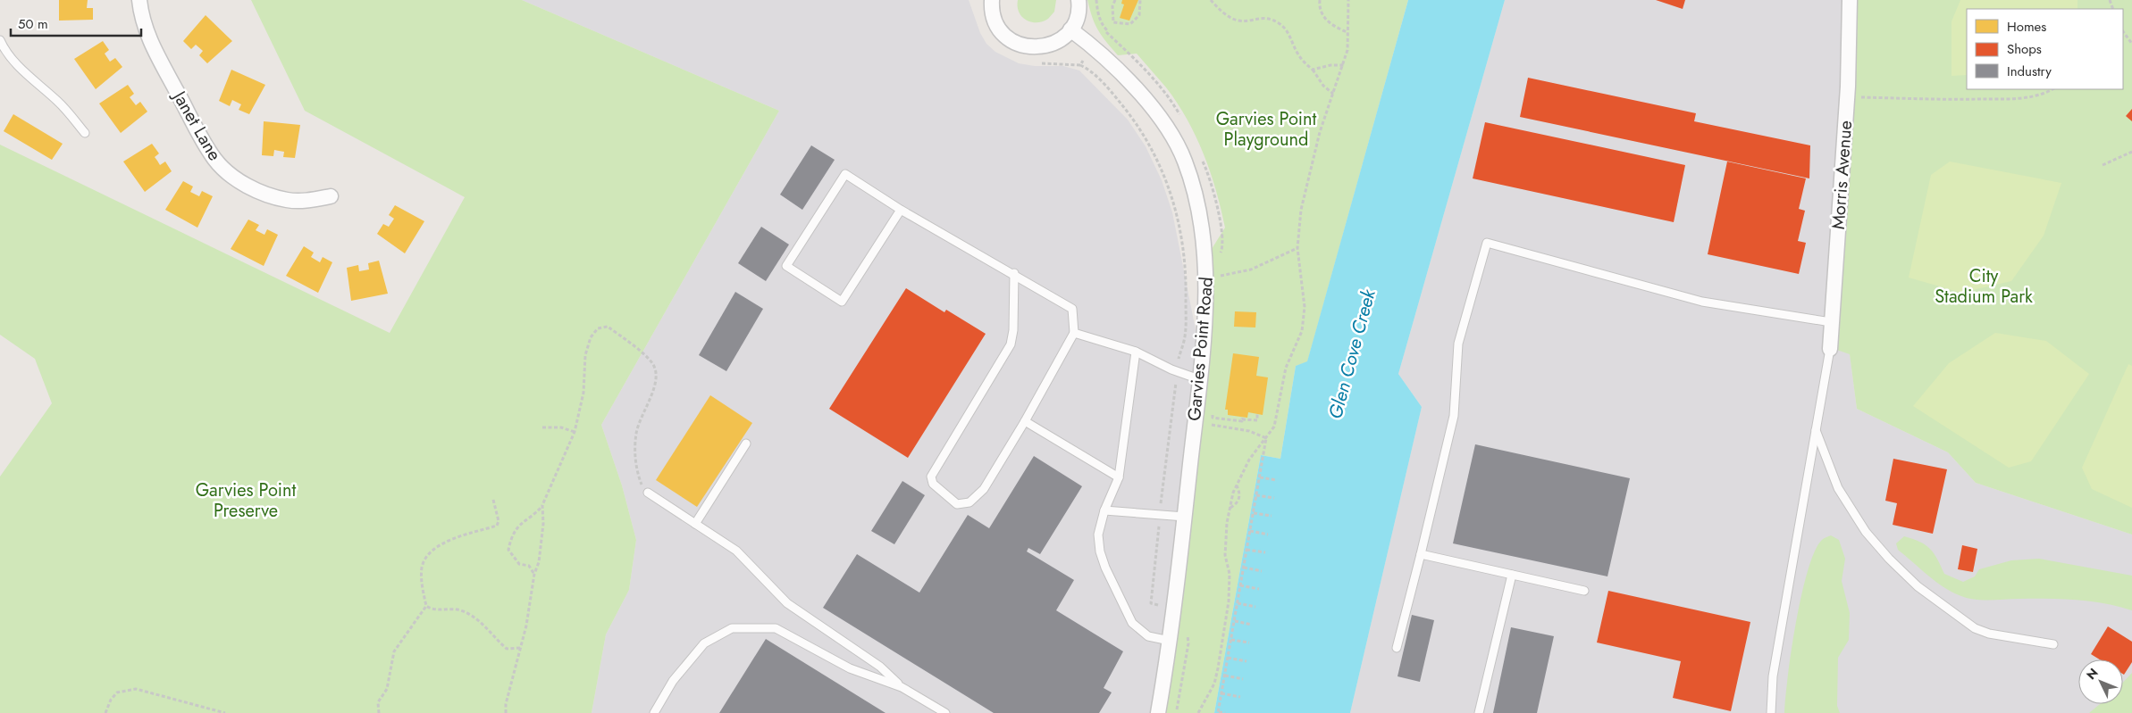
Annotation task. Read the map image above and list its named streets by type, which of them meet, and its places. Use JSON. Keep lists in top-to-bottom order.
{
  "streets": {
    "street": ["Janet Lane", "Morris Avenue", "Garvies Point Road"]
  },
  "water": ["Glen Cove Creek"],
  "parks": ["Garvies Point Playground", "City Stadium Park", "Garvies Point Preserve"],
  "legend": ["Homes", "Shops", "Industry"],
  "scale_bar": "50 m",
  "north": "top left"
}
